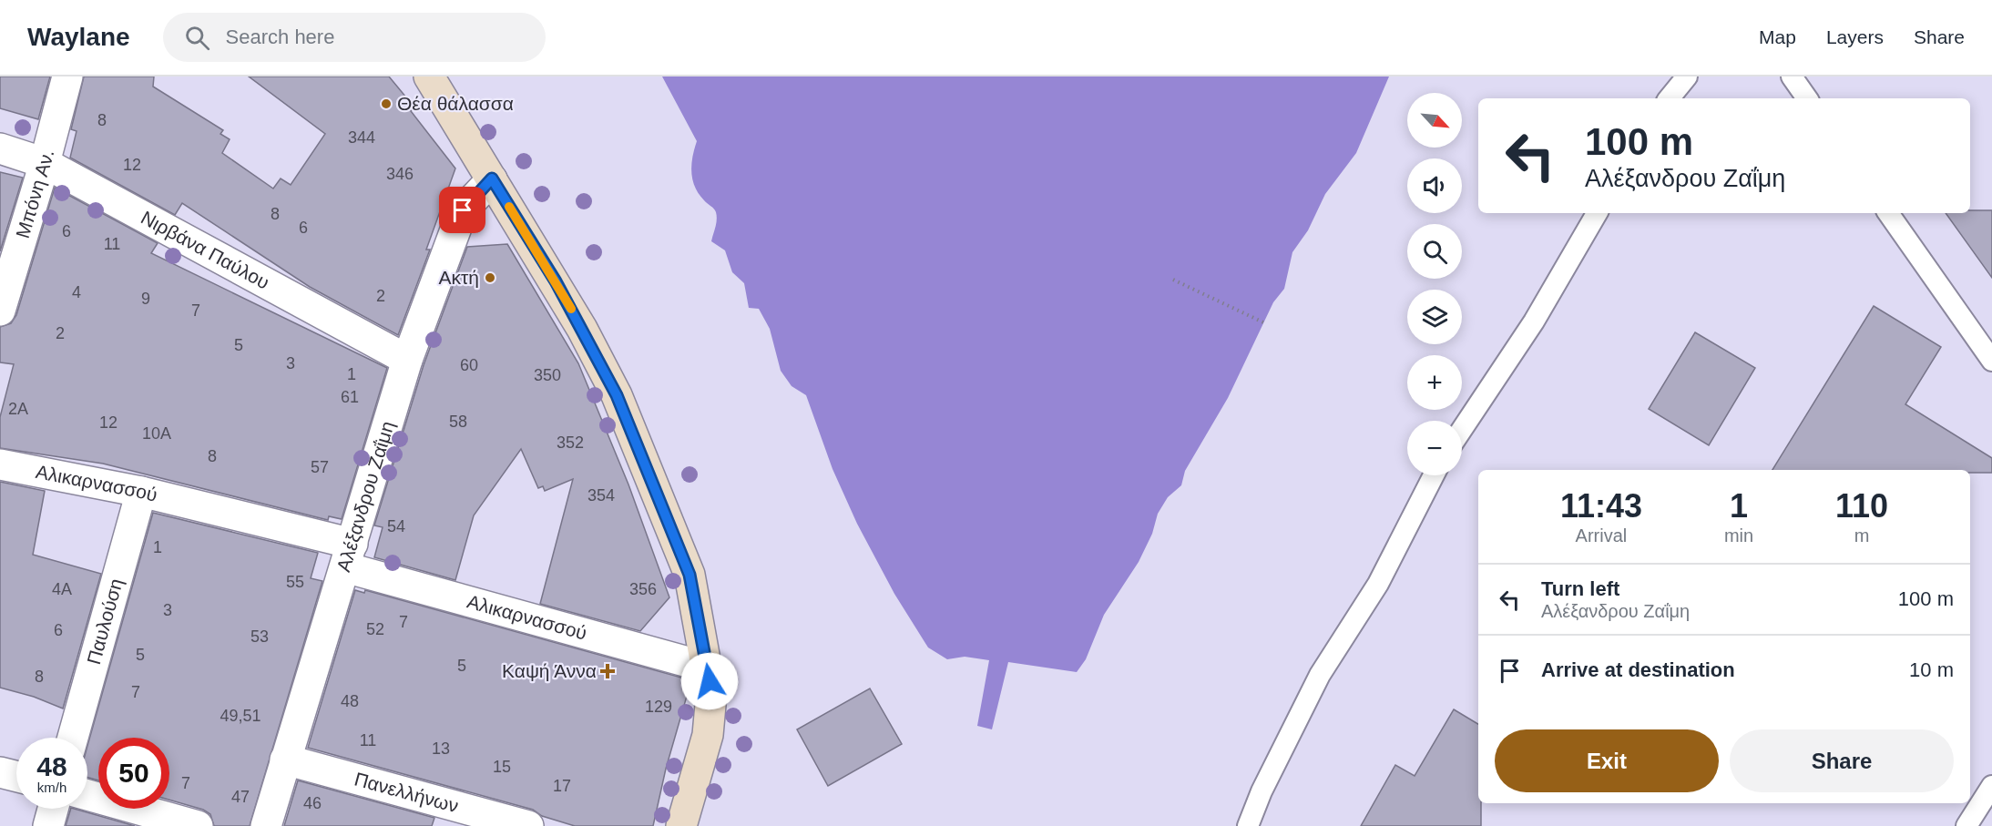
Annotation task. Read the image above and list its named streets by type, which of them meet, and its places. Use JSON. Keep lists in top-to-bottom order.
{
  "streets": {
    "street": [
      "Μπόνη Αν.",
      "Νιρβάνα Παύλου",
      "Αλικαρνασσού",
      "Αλέξανδρου Ζαΐμη",
      "Παυλούση",
      "Πανελλήνων"
    ]
  },
  "crossings": [
    ["Μπόνη Αν.", "Νιρβάνα Παύλου"],
    ["Νιρβάνα Παύλου", "Αλέξανδρου Ζαΐμη"],
    ["Αλικαρνασσού", "Αλέξανδρου Ζαΐμη"],
    ["Αλικαρνασσού", "Παυλούση"],
    ["Αλέξανδρου Ζαΐμη", "Πανελλήνων"]
  ],
  "places": {
    "other": ["Θέα θάλασσα", "Ακτή"],
    "health": ["Καψή Άννα"]
  },
  "house_numbers": [
    "8",
    "344",
    "12",
    "346",
    "8",
    "6",
    "6",
    "11",
    "4",
    "2",
    "9",
    "7",
    "2",
    "5",
    "3",
    "60",
    "1",
    "350",
    "61",
    "2A",
    "58",
    "12",
    "10Α",
    "352",
    "8",
    "57",
    "354",
    "54",
    "1",
    "55",
    "4A",
    "356",
    "3",
    "7",
    "52",
    "6",
    "53",
    "5",
    "5",
    "8",
    "7",
    "48",
    "129",
    "49,51",
    "11",
    "13",
    "15",
    "7",
    "17",
    "47",
    "46"
  ],
  "north": "bottom right",
  "page": {
    "header": "Waylane",
    "search": "Search here",
    "nav": ["Map", "Layers", "Share"],
    "map_buttons": ["+", "−"],
    "turn": ["100 m", "Αλέξανδρου Ζαΐμη"],
    "eta": [
      "11:43",
      "Arrival",
      "1",
      "min",
      "110",
      "m"
    ],
    "list": [
      {
        "name": "Turn left",
        "note": "Αλέξανδρου Ζαΐμη",
        "value": "100 m"
      },
      {
        "name": "Arrive at destination",
        "value": "10 m"
      }
    ],
    "buttons": ["Exit", "Share"],
    "speed": "48 km/h",
    "limit": "50"
  }
}
